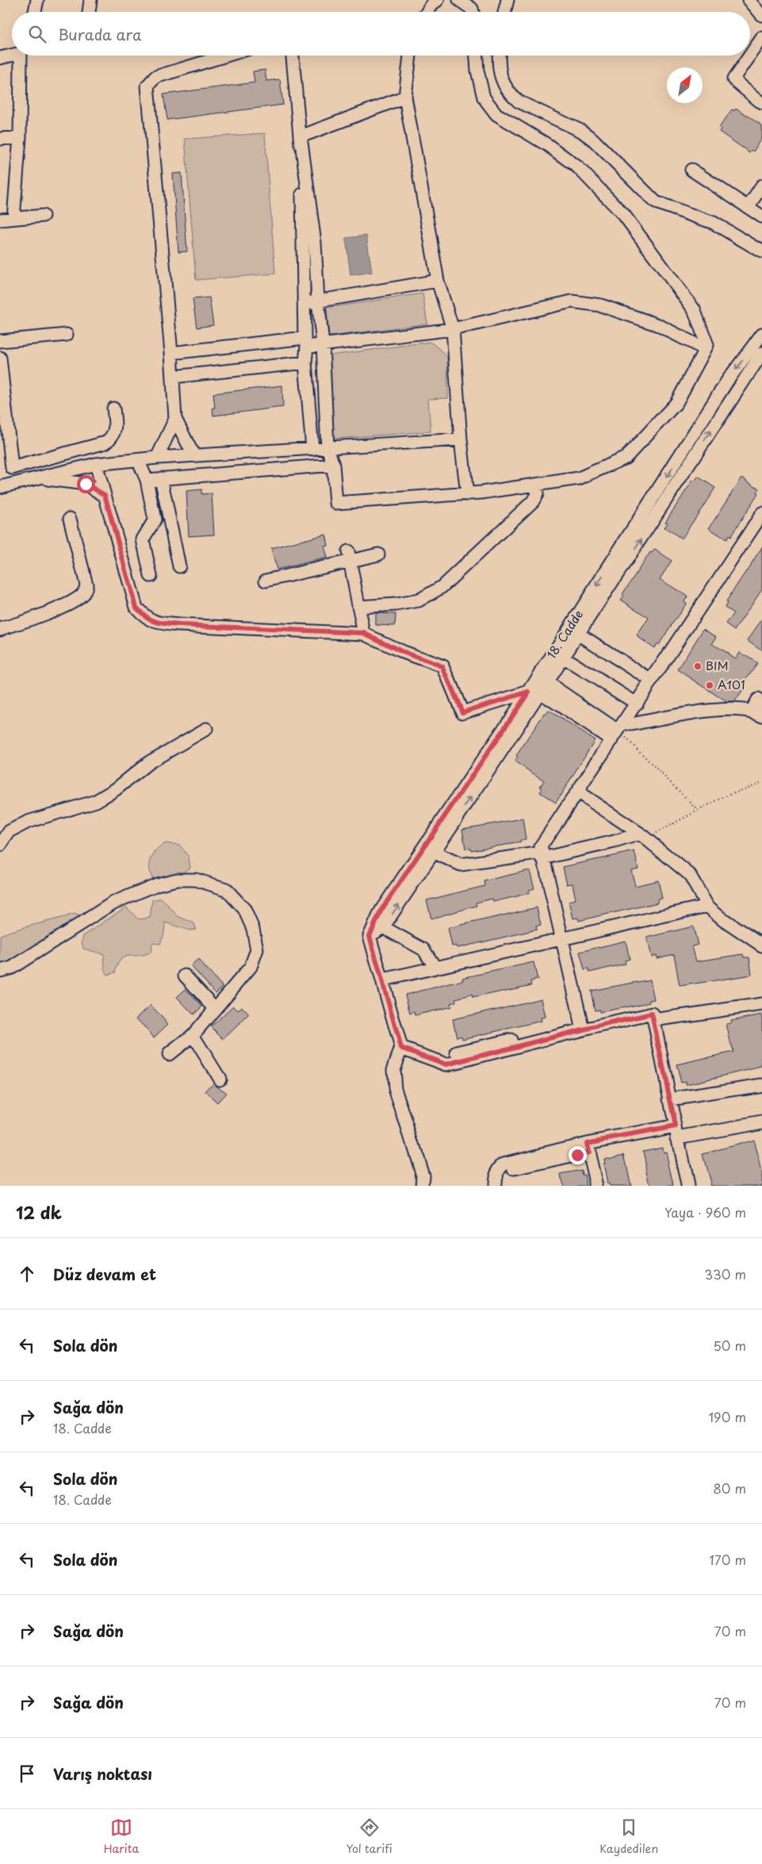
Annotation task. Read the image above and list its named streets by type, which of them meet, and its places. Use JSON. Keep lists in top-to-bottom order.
{
  "streets": {
    "street": ["18. Cadde"]
  },
  "places": ["BIM", "A101"],
  "north": "top right",
  "page": {
    "search": "Burada ara",
    "heading": ["12 dk", "Yaya · 960 m"],
    "list": [
      ["Düz devam et", "330 m"],
      ["Sola dön", "50 m"],
      ["Sağa dön", "18. Cadde", "190 m"],
      ["Sola dön", "18. Cadde", "80 m"],
      ["Sola dön", "170 m"],
      ["Sağa dön", "70 m"],
      ["Sağa dön", "70 m"],
      "Varış noktası"
    ],
    "nav": ["Harita", "Yol tarifi", "Kaydedilen"]
  }
}
